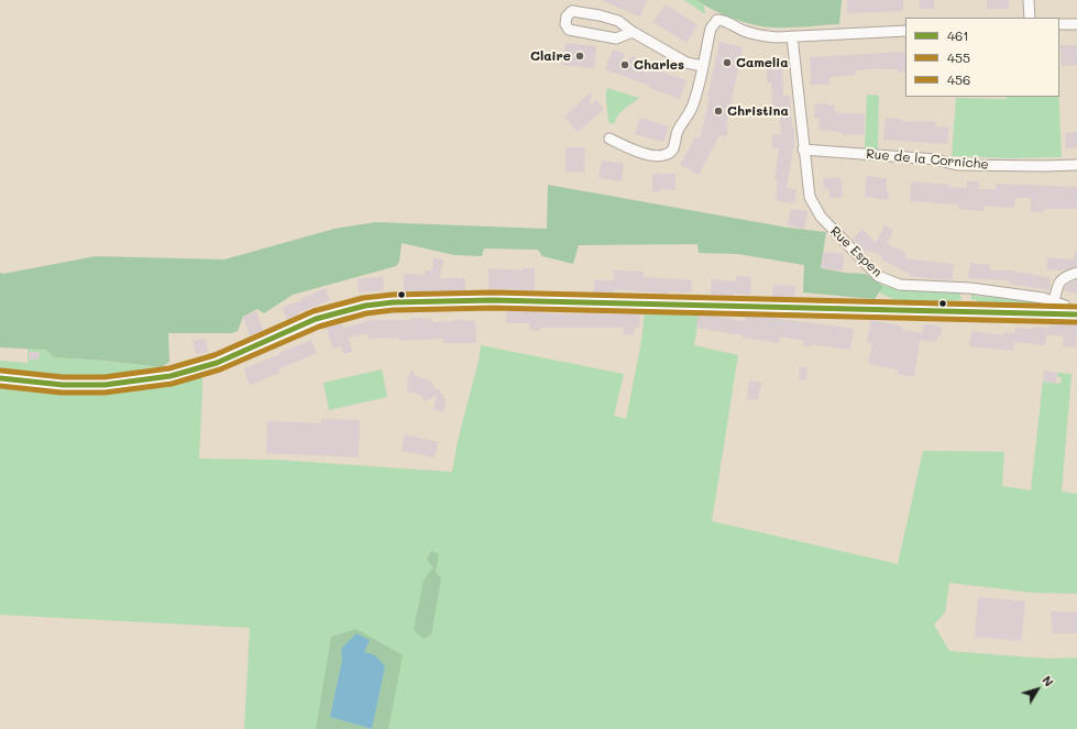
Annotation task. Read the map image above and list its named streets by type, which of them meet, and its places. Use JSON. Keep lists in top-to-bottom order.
{
  "streets": {
    "street": ["Rue de la Corniche", "Rue Espen"]
  },
  "crossings": [
    ["Rue de la Corniche", "Rue Espen"]
  ],
  "places": [
    "Claire",
    "Camelia",
    "Charles",
    "Christina"
  ],
  "lines": ["transit line 456", "transit line 461", "transit line 455"],
  "legend": ["461", "455", "456"],
  "north": "top right"
}
